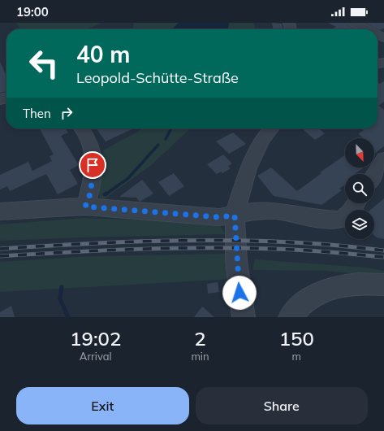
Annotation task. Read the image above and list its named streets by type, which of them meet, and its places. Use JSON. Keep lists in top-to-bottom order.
{
  "north": "bottom right",
  "page": {
    "status": "19:00",
    "turn": ["40 m", "Leopold-Schütte-Straße"],
    "then": "Then",
    "eta": [
      "19:02",
      "Arrival",
      "2",
      "min",
      "150",
      "m"
    ],
    "buttons": ["Exit", "Share"]
  }
}
